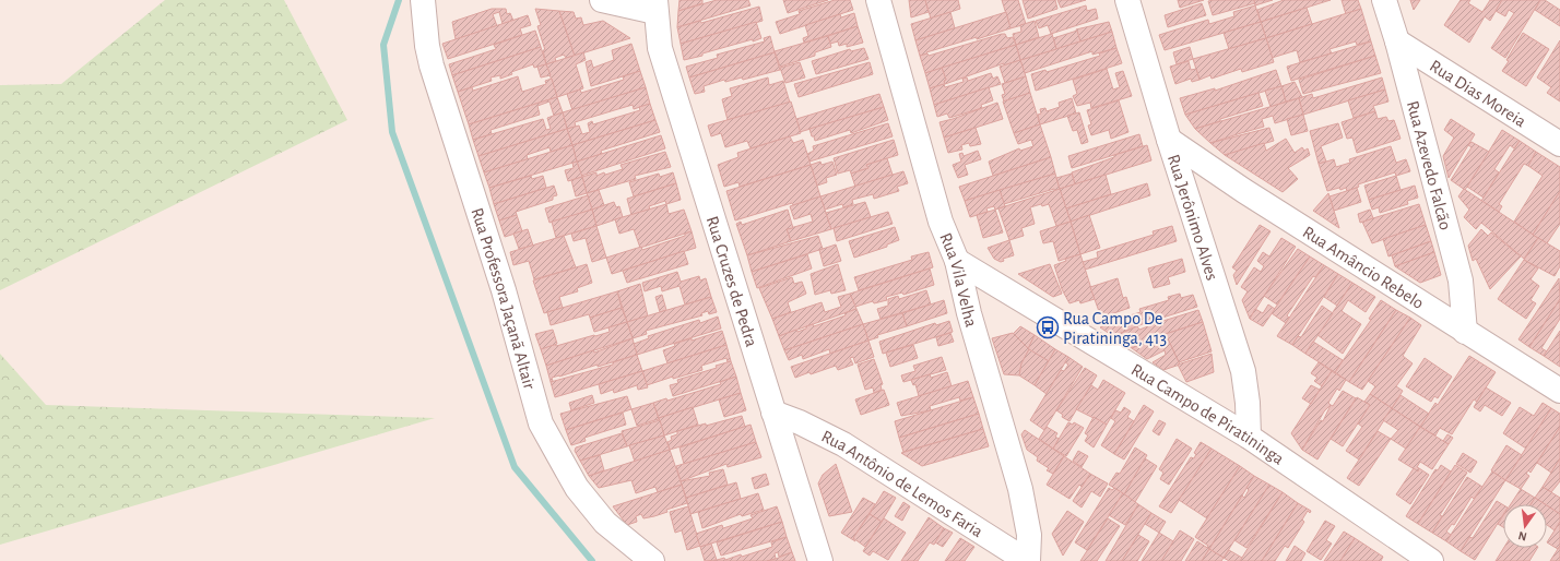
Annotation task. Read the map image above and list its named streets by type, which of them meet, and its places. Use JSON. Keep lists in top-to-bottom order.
{
  "streets": {
    "street": [
      "Rua Dias Moreia",
      "Rua Azevedo Falcão",
      "Rua Jerônimo Alves",
      "Rua Amâncio Rebelo",
      "Rua Vila Velha",
      "Rua Cruzes de Pedra",
      "Rua Professora Jaçanã Altair",
      "Rua Campo de Piratininga",
      "Rua Antônio de Lemos Faria"
    ]
  },
  "crossings": [
    ["Rua Dias Moreia", "Rua Azevedo Falcão"],
    ["Rua Azevedo Falcão", "Rua Amâncio Rebelo"],
    ["Rua Jerônimo Alves", "Rua Amâncio Rebelo"],
    ["Rua Jerônimo Alves", "Rua Campo de Piratininga"],
    ["Rua Vila Velha", "Rua Campo de Piratininga"],
    ["Rua Vila Velha", "Rua Antônio de Lemos Faria"],
    ["Rua Cruzes de Pedra", "Rua Antônio de Lemos Faria"]
  ],
  "places": {
    "bus stop": ["Rua Campo De Piratininga, 413"]
  },
  "north": "bottom"
}
